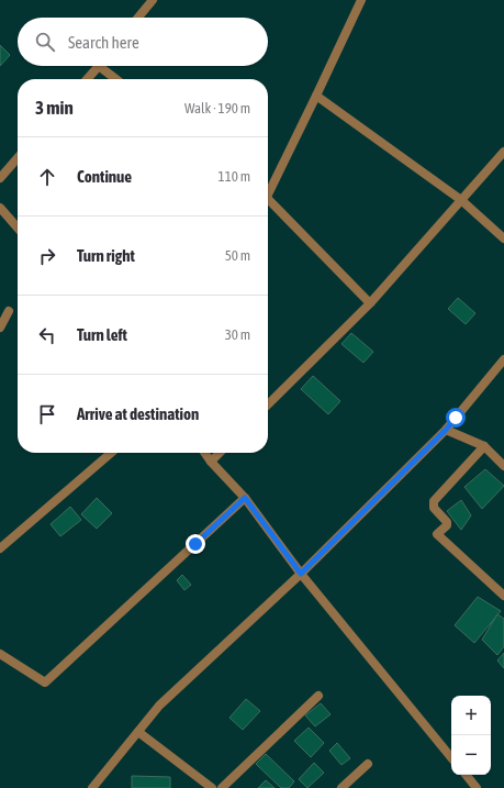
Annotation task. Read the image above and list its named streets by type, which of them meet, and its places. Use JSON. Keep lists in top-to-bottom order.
{
  "page": {
    "search": "Search here",
    "heading": ["3 min", "Walk · 190 m"],
    "list": [
      ["Continue", "110 m"],
      ["Turn right", "50 m"],
      ["Turn left", "30 m"],
      "Arrive at destination"
    ],
    "map_buttons": ["+", "−"]
  }
}
